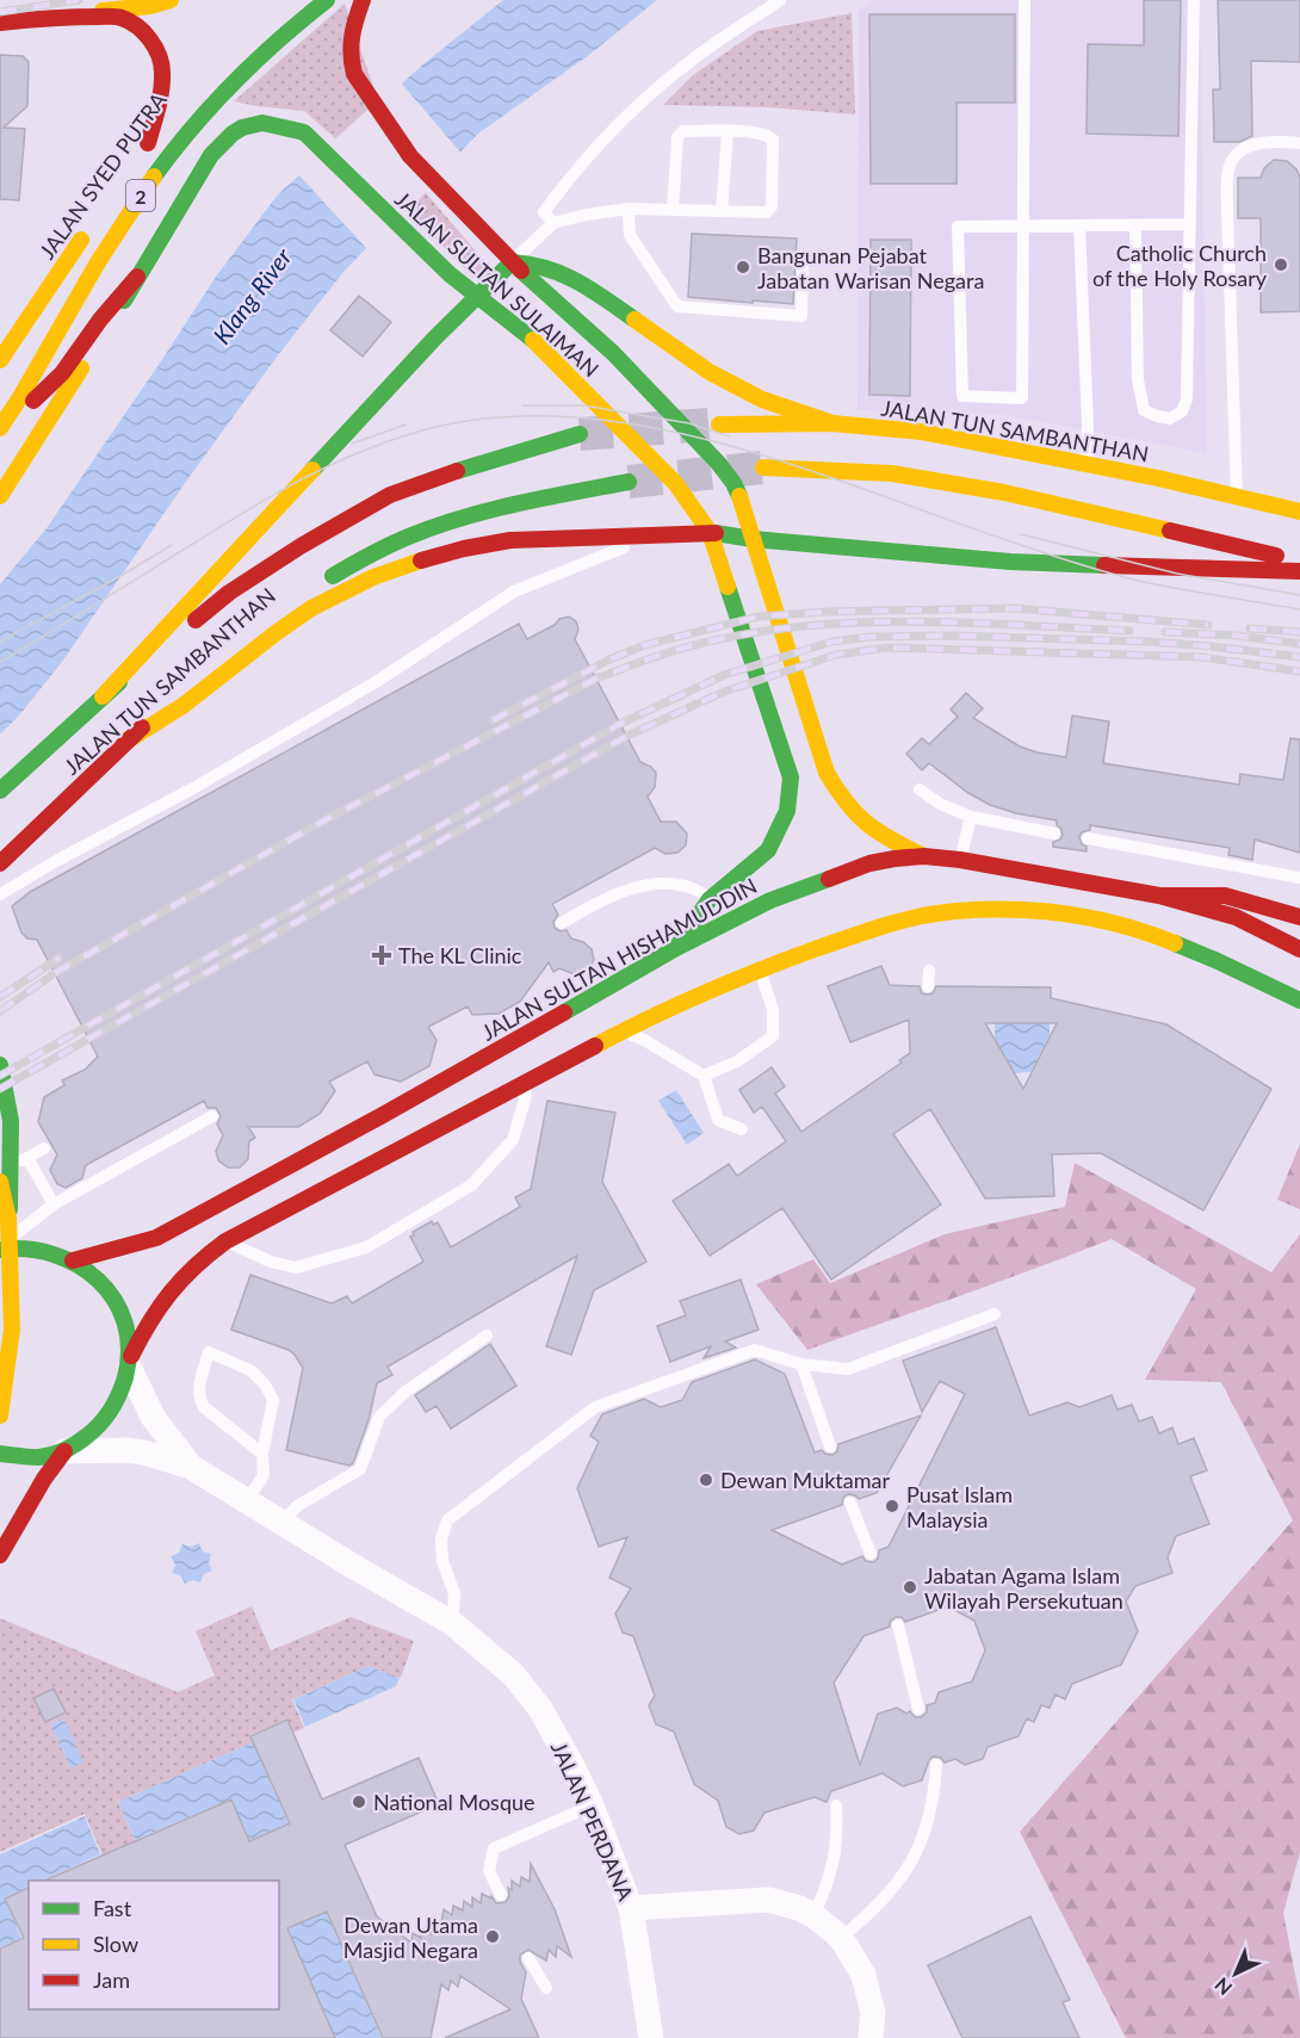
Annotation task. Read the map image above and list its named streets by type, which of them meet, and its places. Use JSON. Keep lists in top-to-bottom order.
{
  "streets": {
    "main road": [
      "JALAN SYED PUTRA",
      "2",
      "JALAN SULTAN SULAIMAN",
      "JALAN TUN SAMBANTHAN",
      "JALAN SULTAN HISHAMUDDIN"
    ],
    "street": ["JALAN PERDANA"]
  },
  "crossings": [
    ["JALAN SULTAN SULAIMAN", "JALAN SULTAN HISHAMUDDIN"]
  ],
  "water": ["Klang River"],
  "places": {
    "other": [
      "Catholic Church of the Holy Rosary",
      "Bangunan Pejabat Jabatan Warisan Negara",
      "Dewan Muktamar",
      "Pusat Islam Malaysia",
      "Jabatan Agama Islam Wilayah Persekutuan",
      "National Mosque",
      "Dewan Utama Masjid Negara"
    ],
    "health": ["The KL Clinic"]
  },
  "legend": ["Fast", "Slow", "Jam"],
  "north": "bottom left"
}
